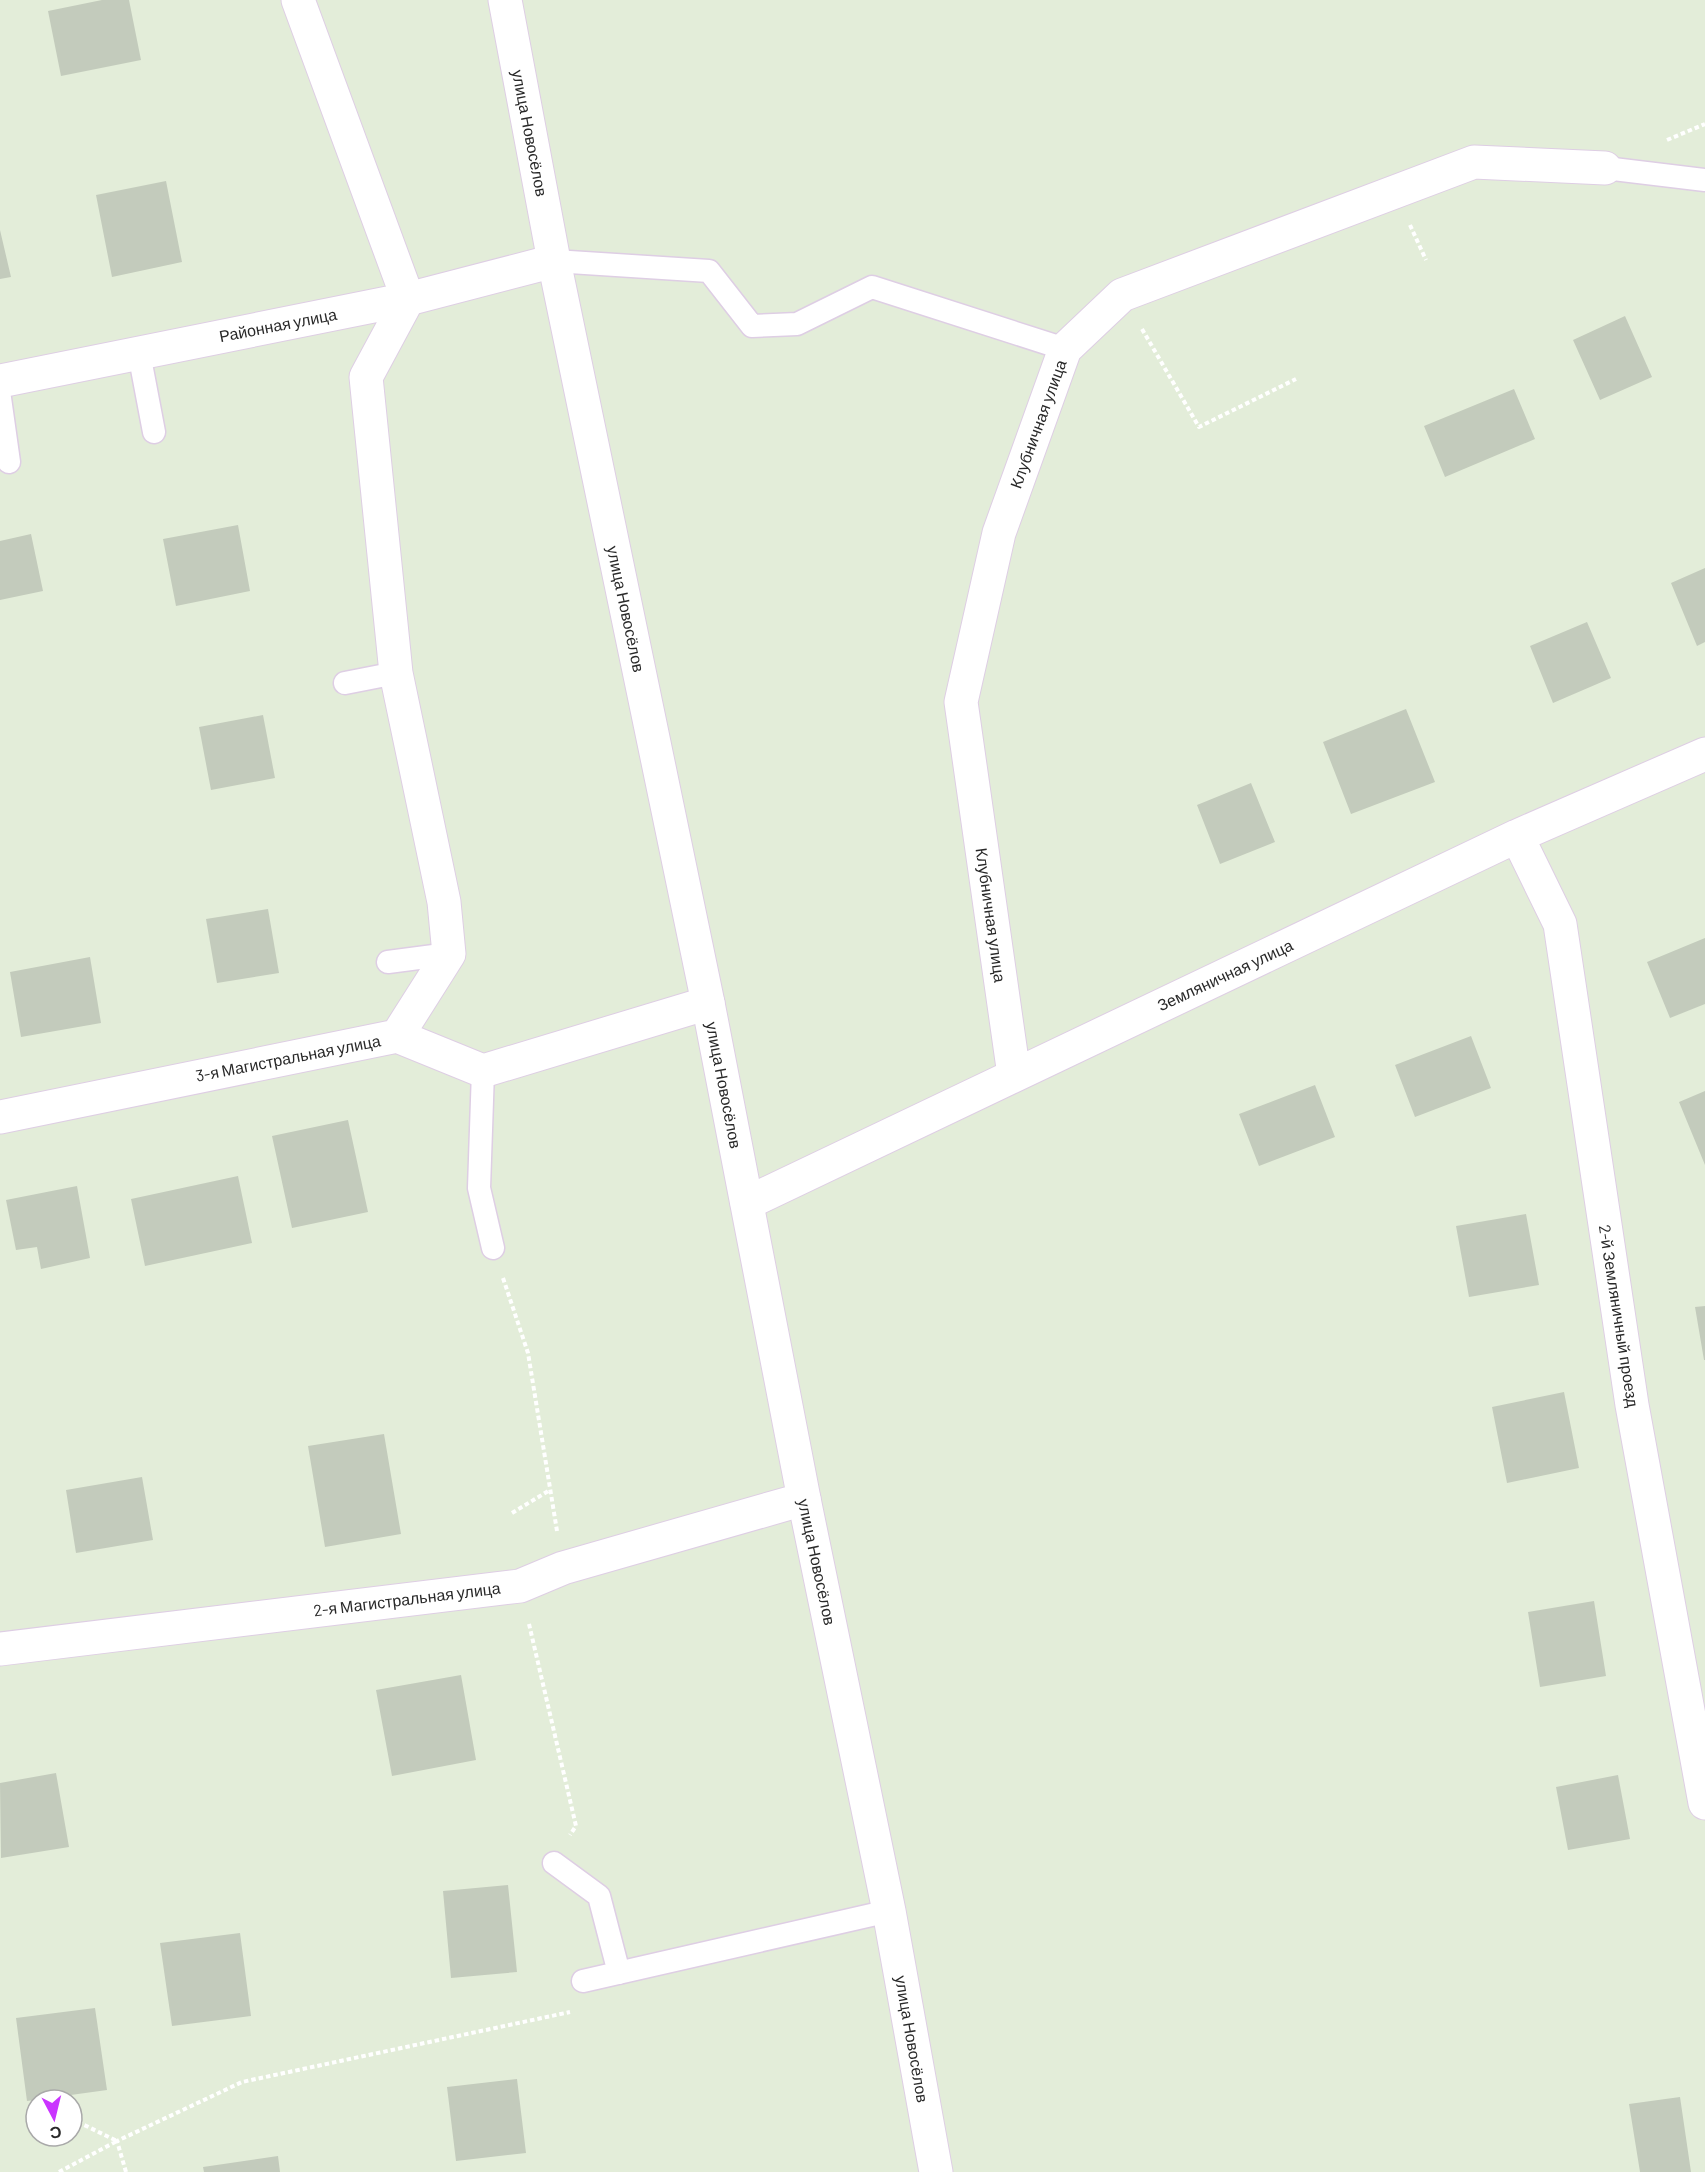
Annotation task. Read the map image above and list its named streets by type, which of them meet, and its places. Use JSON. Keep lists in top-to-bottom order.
{
  "streets": {
    "street": [
      "улица Новосёлов",
      "Районная улица",
      "Клубничная улица",
      "Земляничная улица",
      "3-я Магистральная улица",
      "2-й Земляничный проезд",
      "2-я Магистральная улица"
    ]
  },
  "crossings": [
    ["улица Новосёлов", "Районная улица"],
    ["улица Новосёлов", "Земляничная улица"],
    ["улица Новосёлов", "2-я Магистральная улица"],
    ["Клубничная улица", "Земляничная улица"],
    ["Земляничная улица", "2-й Земляничный проезд"]
  ],
  "north": "bottom"
}
